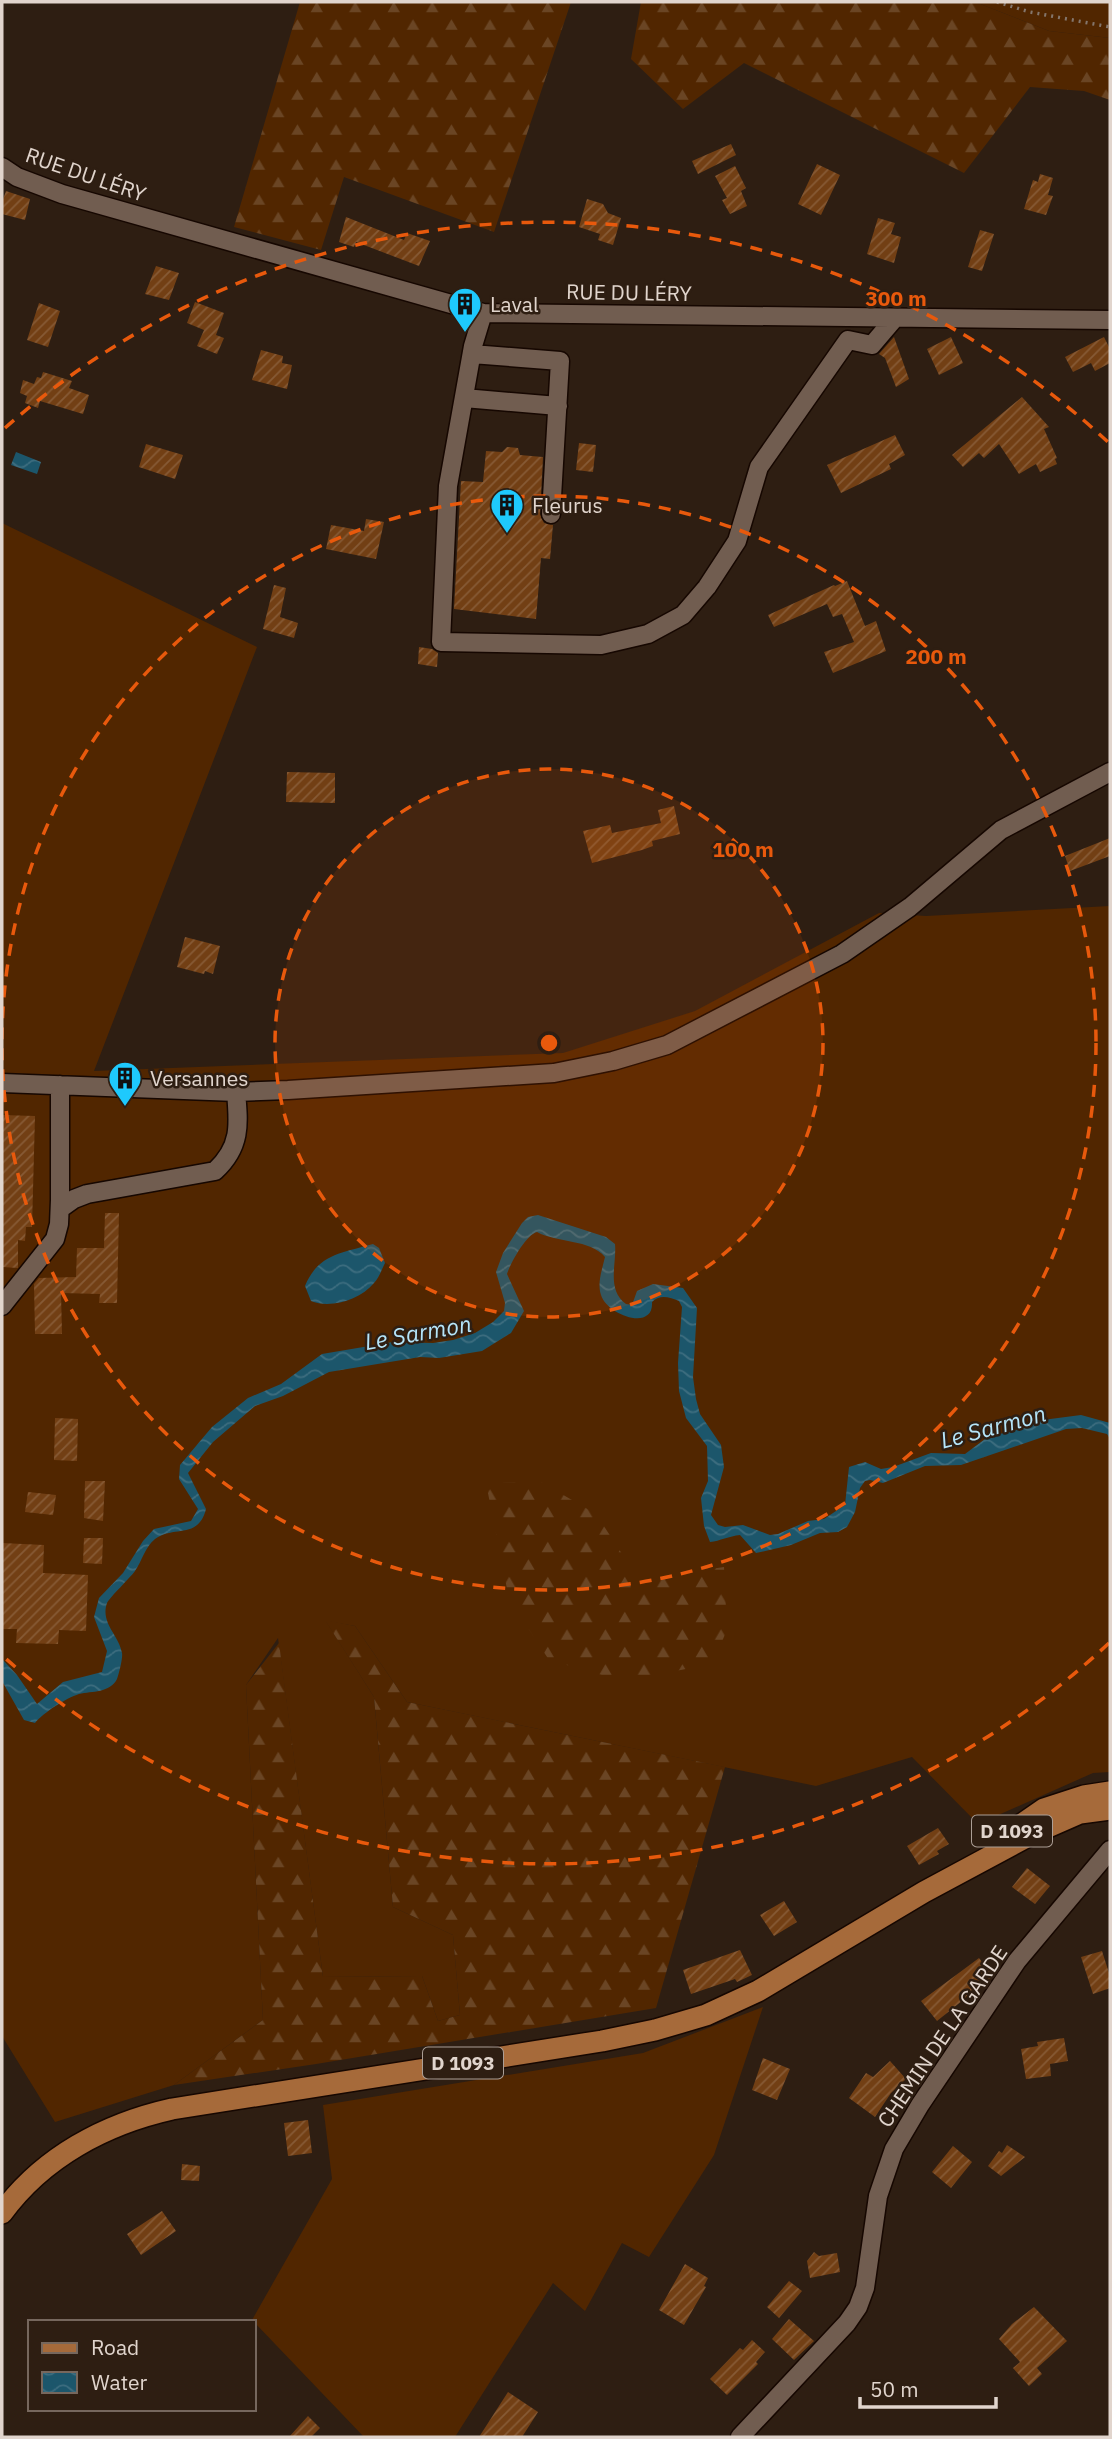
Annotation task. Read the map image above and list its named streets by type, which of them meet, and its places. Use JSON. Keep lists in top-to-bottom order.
{
  "streets": {
    "main road": ["D 1093"],
    "street": ["RUE DU LÉRY", "CHEMIN DE LA GARDE"]
  },
  "water": ["Le Sarmon"],
  "places": {
    "building": ["Laval", "Fleurus", "Versannes"]
  },
  "legend": ["Road", "Water"],
  "scale_bar": "50 m",
  "rings": ["300 m", "200 m", "100 m"]
}
